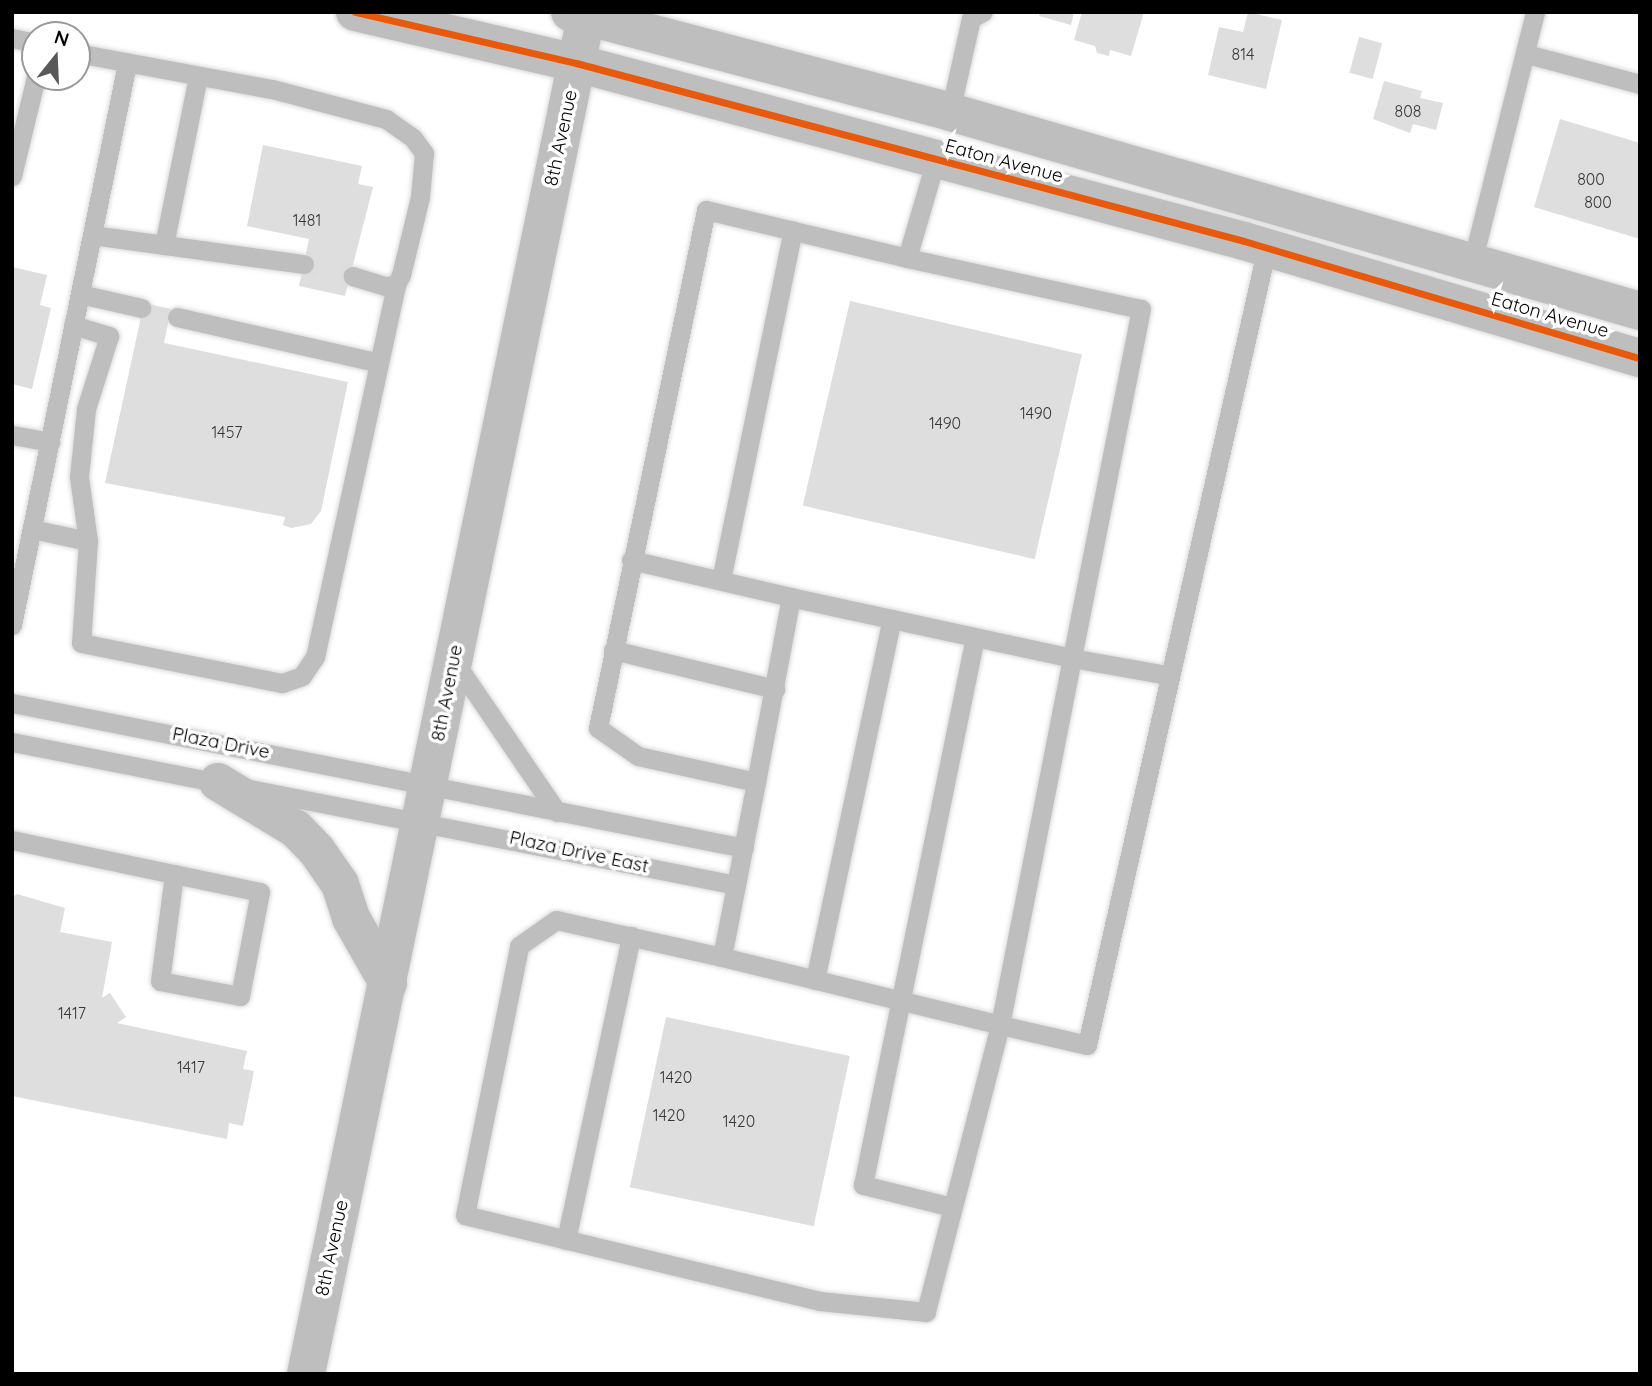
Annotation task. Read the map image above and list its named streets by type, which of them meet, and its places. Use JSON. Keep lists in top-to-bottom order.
{
  "streets": {
    "street": ["8th Avenue", "Eaton Avenue"],
    "lane": ["Plaza Drive", "Plaza Drive East"]
  },
  "crossings": [
    ["8th Avenue", "Eaton Avenue"],
    ["8th Avenue", "Plaza Drive"],
    ["8th Avenue", "Plaza Drive East"],
    ["Plaza Drive", "Plaza Drive East"]
  ],
  "house_numbers": [
    "814",
    "808",
    "800",
    "800",
    "1481",
    "1490",
    "1490",
    "1457",
    "1417",
    "1417",
    "1420",
    "1420",
    "1420"
  ],
  "north": "top"
}
